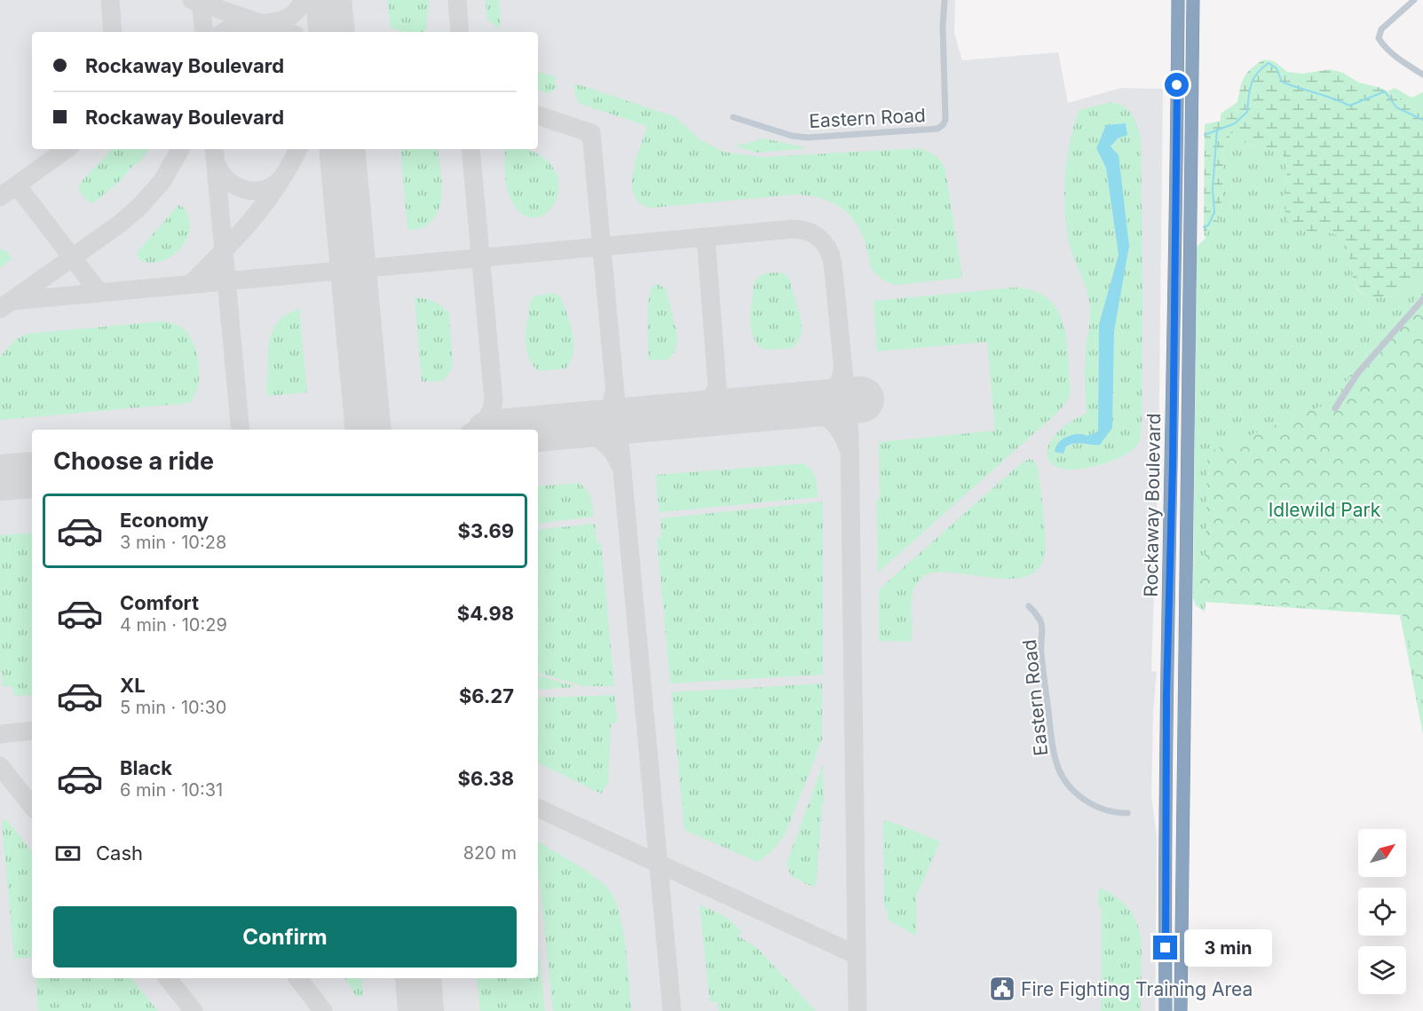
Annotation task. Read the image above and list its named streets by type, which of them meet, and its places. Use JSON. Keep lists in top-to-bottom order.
{
  "streets": {
    "highway": ["Rockaway Boulevard"],
    "street": ["Eastern Road"]
  },
  "parks": ["Idlewild Park"],
  "places": {
    "public building": ["Fire Fighting Training Area"]
  },
  "north": "top right",
  "page": {
    "banner": ["Rockaway Boulevard", "Rockaway Boulevard"],
    "heading": "Choose a ride",
    "list": [
      {
        "name": "Economy",
        "note": "3 min · 10:28",
        "value": "$3.69"
      },
      {
        "name": "Comfort",
        "note": "4 min · 10:29",
        "value": "$4.98"
      },
      {
        "name": "XL",
        "note": "5 min · 10:30",
        "value": "$6.27"
      },
      {
        "name": "Black",
        "note": "6 min · 10:31",
        "value": "$6.38"
      }
    ],
    "pay": ["Cash", "820 m"],
    "buttons": "Confirm",
    "bubble": "3 min"
  }
}
